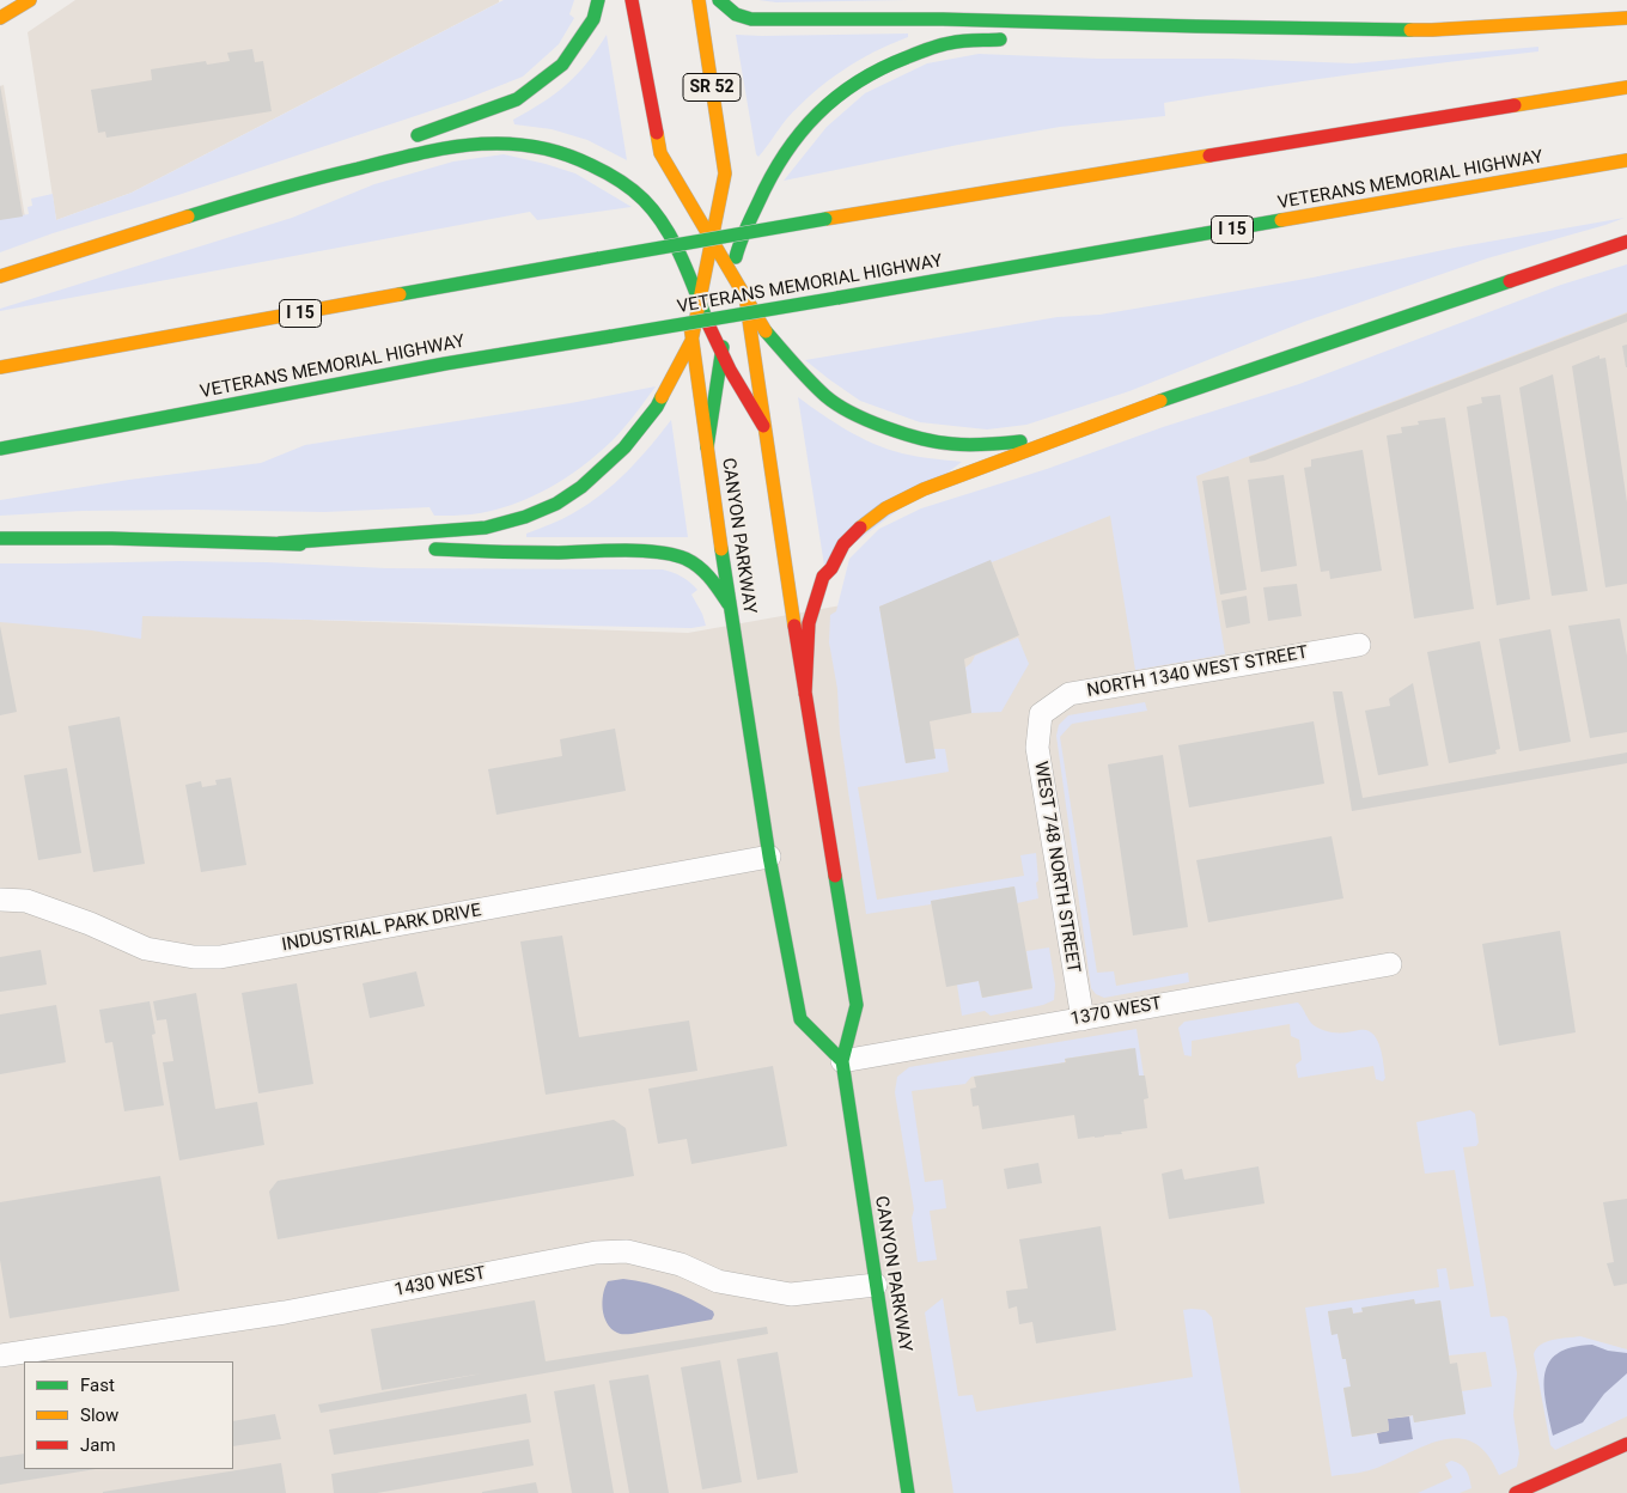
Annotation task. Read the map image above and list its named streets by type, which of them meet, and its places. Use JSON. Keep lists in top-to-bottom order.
{
  "streets": {
    "main road": [
      "SR 52",
      "VETERANS MEMORIAL HIGHWAY",
      "I 15",
      "CANYON PARKWAY"
    ],
    "street": [
      "NORTH 1340 WEST STREET",
      "WEST 748 NORTH STREET",
      "INDUSTRIAL PARK DRIVE",
      "1370 WEST",
      "1430 WEST"
    ]
  },
  "crossings": [
    ["CANYON PARKWAY", "INDUSTRIAL PARK DRIVE"],
    ["CANYON PARKWAY", "1370 WEST"],
    ["CANYON PARKWAY", "1430 WEST"],
    ["NORTH 1340 WEST STREET", "WEST 748 NORTH STREET"],
    ["WEST 748 NORTH STREET", "1370 WEST"]
  ],
  "legend": ["Fast", "Slow", "Jam"]
}
